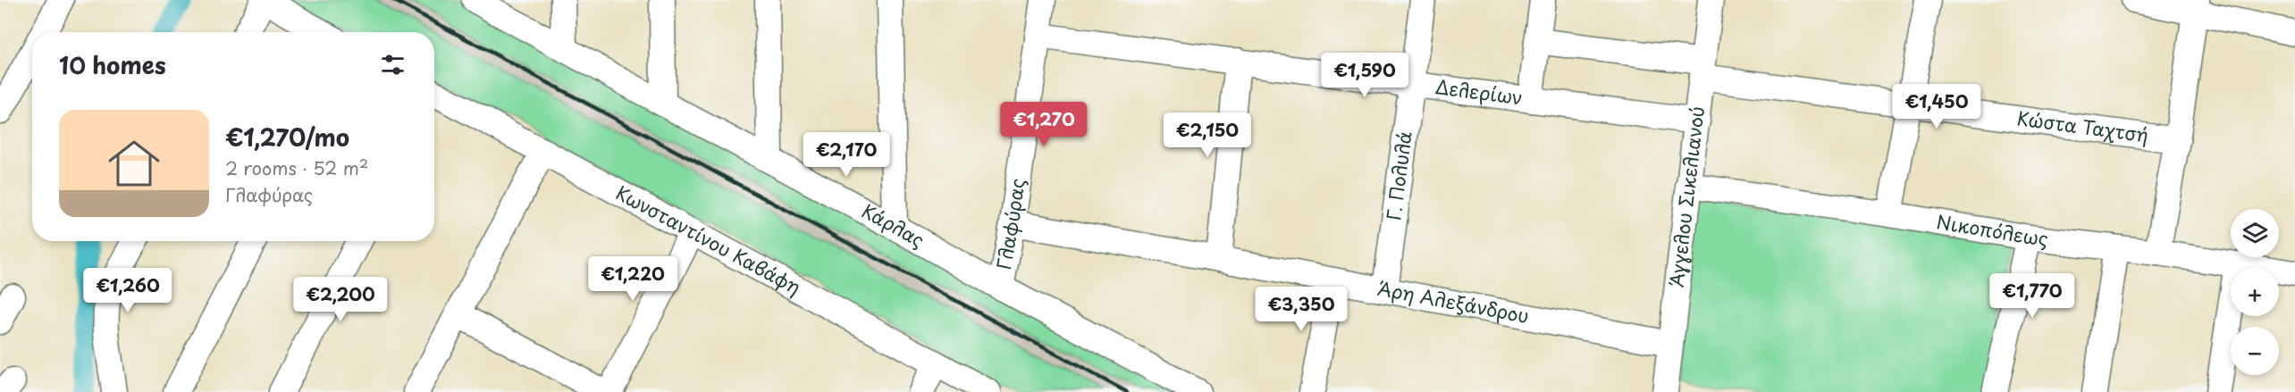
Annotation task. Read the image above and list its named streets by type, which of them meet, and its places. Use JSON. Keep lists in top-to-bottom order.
{
  "streets": {
    "street": [
      "Δελερίων",
      "Κώστα Ταχτσή",
      "Γ. Πολυλά",
      "Άγγελου Σικελιανού",
      "Γλαφύρας",
      "Κάρλας",
      "Νικοπόλεως",
      "Κωνσταντίνου Καβάφη",
      "Άρη Αλεξάνδρου"
    ]
  },
  "crossings": [
    ["Δελερίων", "Γ. Πολυλά"],
    ["Δελερίων", "Άγγελου Σικελιανού"],
    ["Δελερίων", "Γλαφύρας"],
    ["Κώστα Ταχτσή", "Άγγελου Σικελιανού"],
    ["Γ. Πολυλά", "Άρη Αλεξάνδρου"],
    ["Άγγελου Σικελιανού", "Νικοπόλεως"],
    ["Άγγελου Σικελιανού", "Άρη Αλεξάνδρου"],
    ["Γλαφύρας", "Κάρλας"],
    ["Γλαφύρας", "Άρη Αλεξάνδρου"]
  ],
  "page": {
    "heading": "10 homes",
    "price": [
      "€1,590",
      "€1,450",
      "€1,270",
      "€2,150",
      "€2,170",
      "€1,220",
      "€1,260",
      "€1,770",
      "€2,200",
      "€3,350"
    ],
    "list": [
      {
        "name": "€1,270/mo",
        "note": "2 rooms · 52 m² · Γλαφύρας"
      }
    ],
    "map_buttons": ["+", "−"]
  }
}
